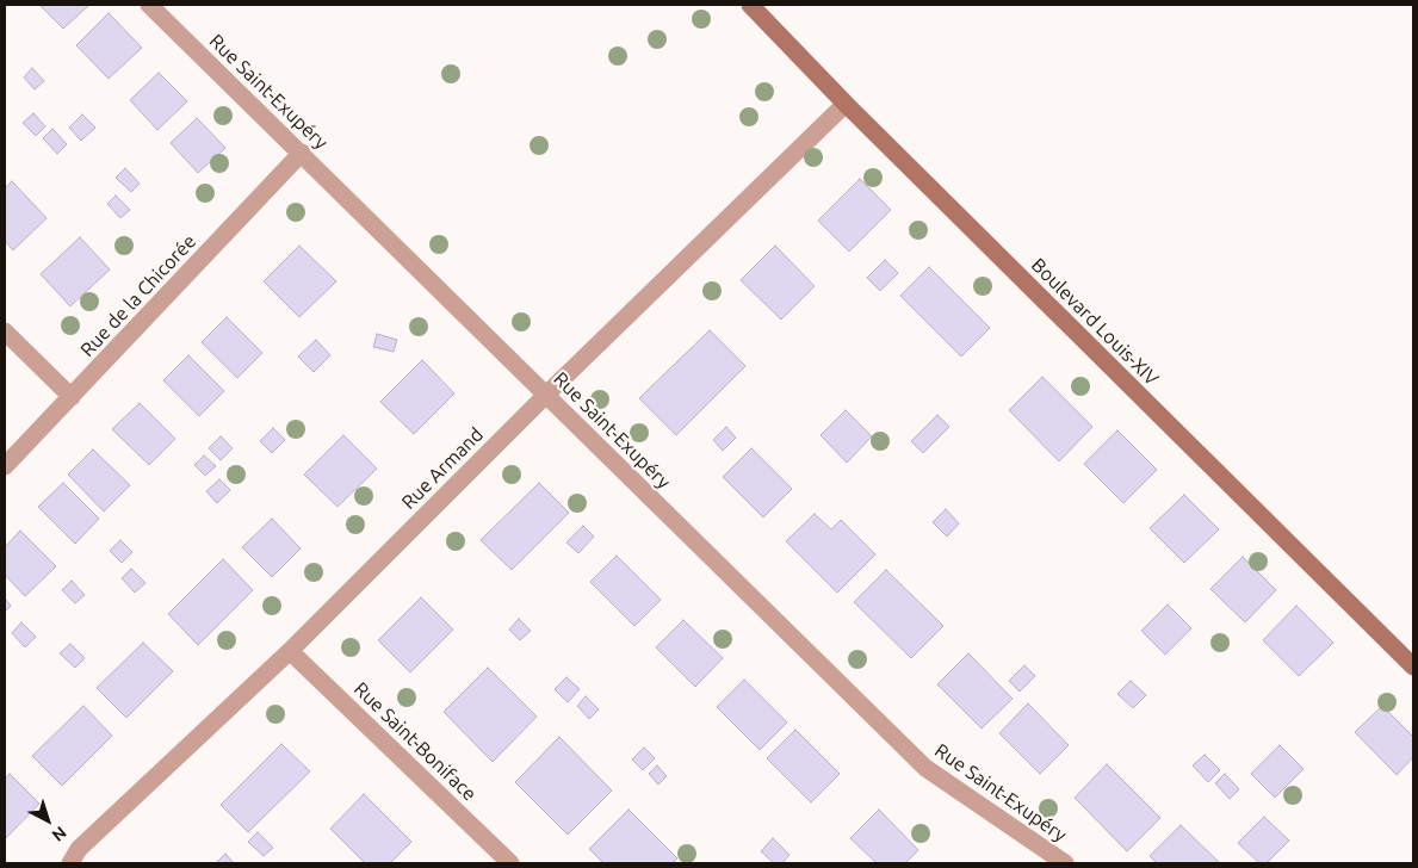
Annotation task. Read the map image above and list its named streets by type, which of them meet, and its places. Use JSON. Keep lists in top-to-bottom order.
{
  "streets": {
    "main road": ["Boulevard Louis-XIV"],
    "street": [
      "Rue Saint-Exupéry",
      "Rue de la Chicorée",
      "Rue Armand",
      "Rue Saint-Boniface"
    ]
  },
  "crossings": [
    ["Rue Saint-Exupéry", "Rue de la Chicorée"],
    ["Rue Saint-Exupéry", "Rue Armand"],
    ["Boulevard Louis-XIV", "Rue Armand"],
    ["Rue Armand", "Rue Saint-Boniface"]
  ],
  "north": "bottom right"
}
